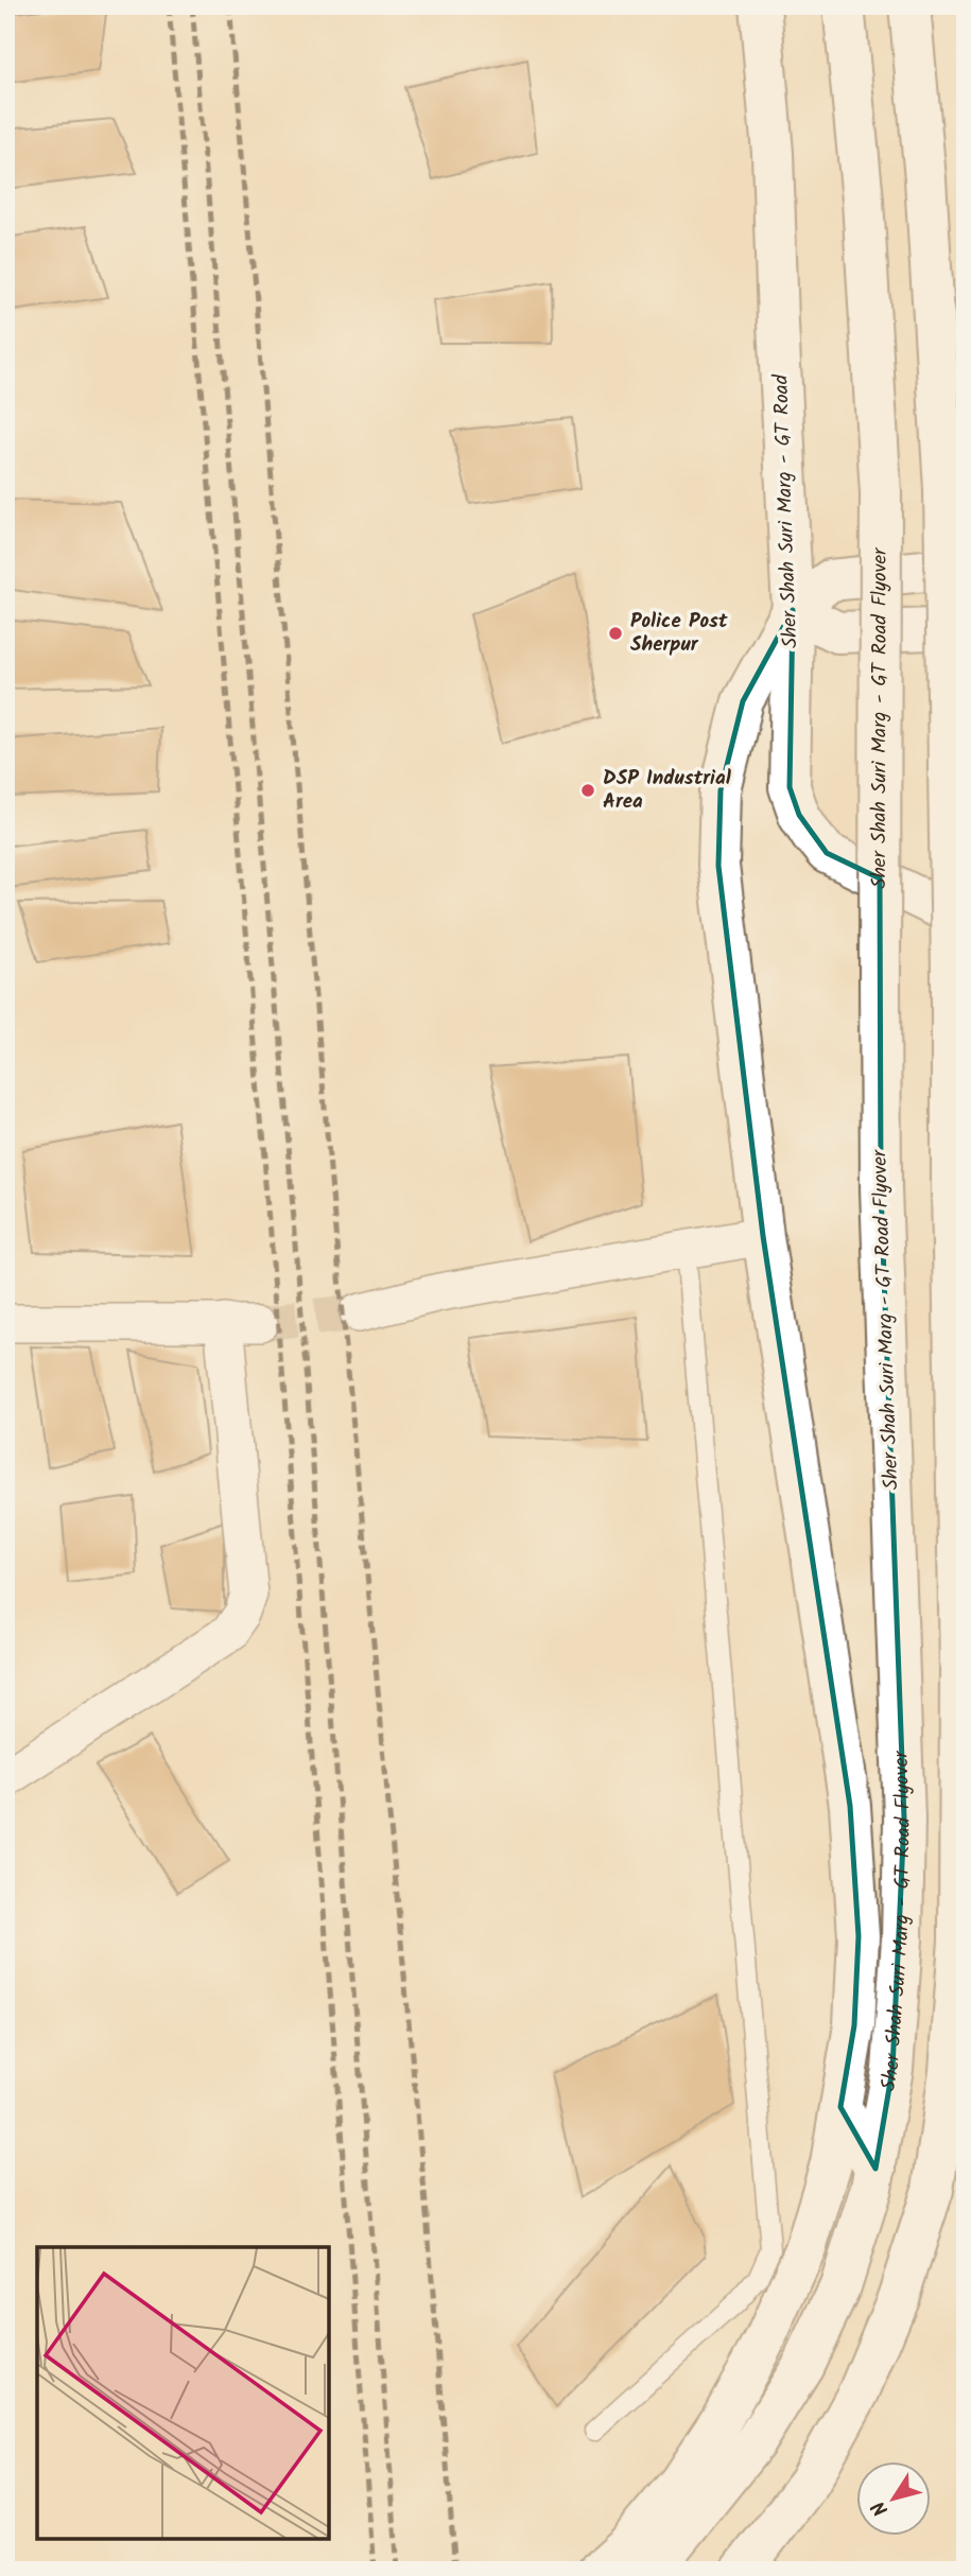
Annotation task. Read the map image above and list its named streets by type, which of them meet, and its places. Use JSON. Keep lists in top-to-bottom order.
{
  "streets": {
    "main road": ["Sher Shah Suri Marg - GT Road", "Sher Shah Suri Marg - GT Road Flyover"]
  },
  "places": ["Police Post Sherpur", "DSP Industrial Area"],
  "north": "bottom left"
}
